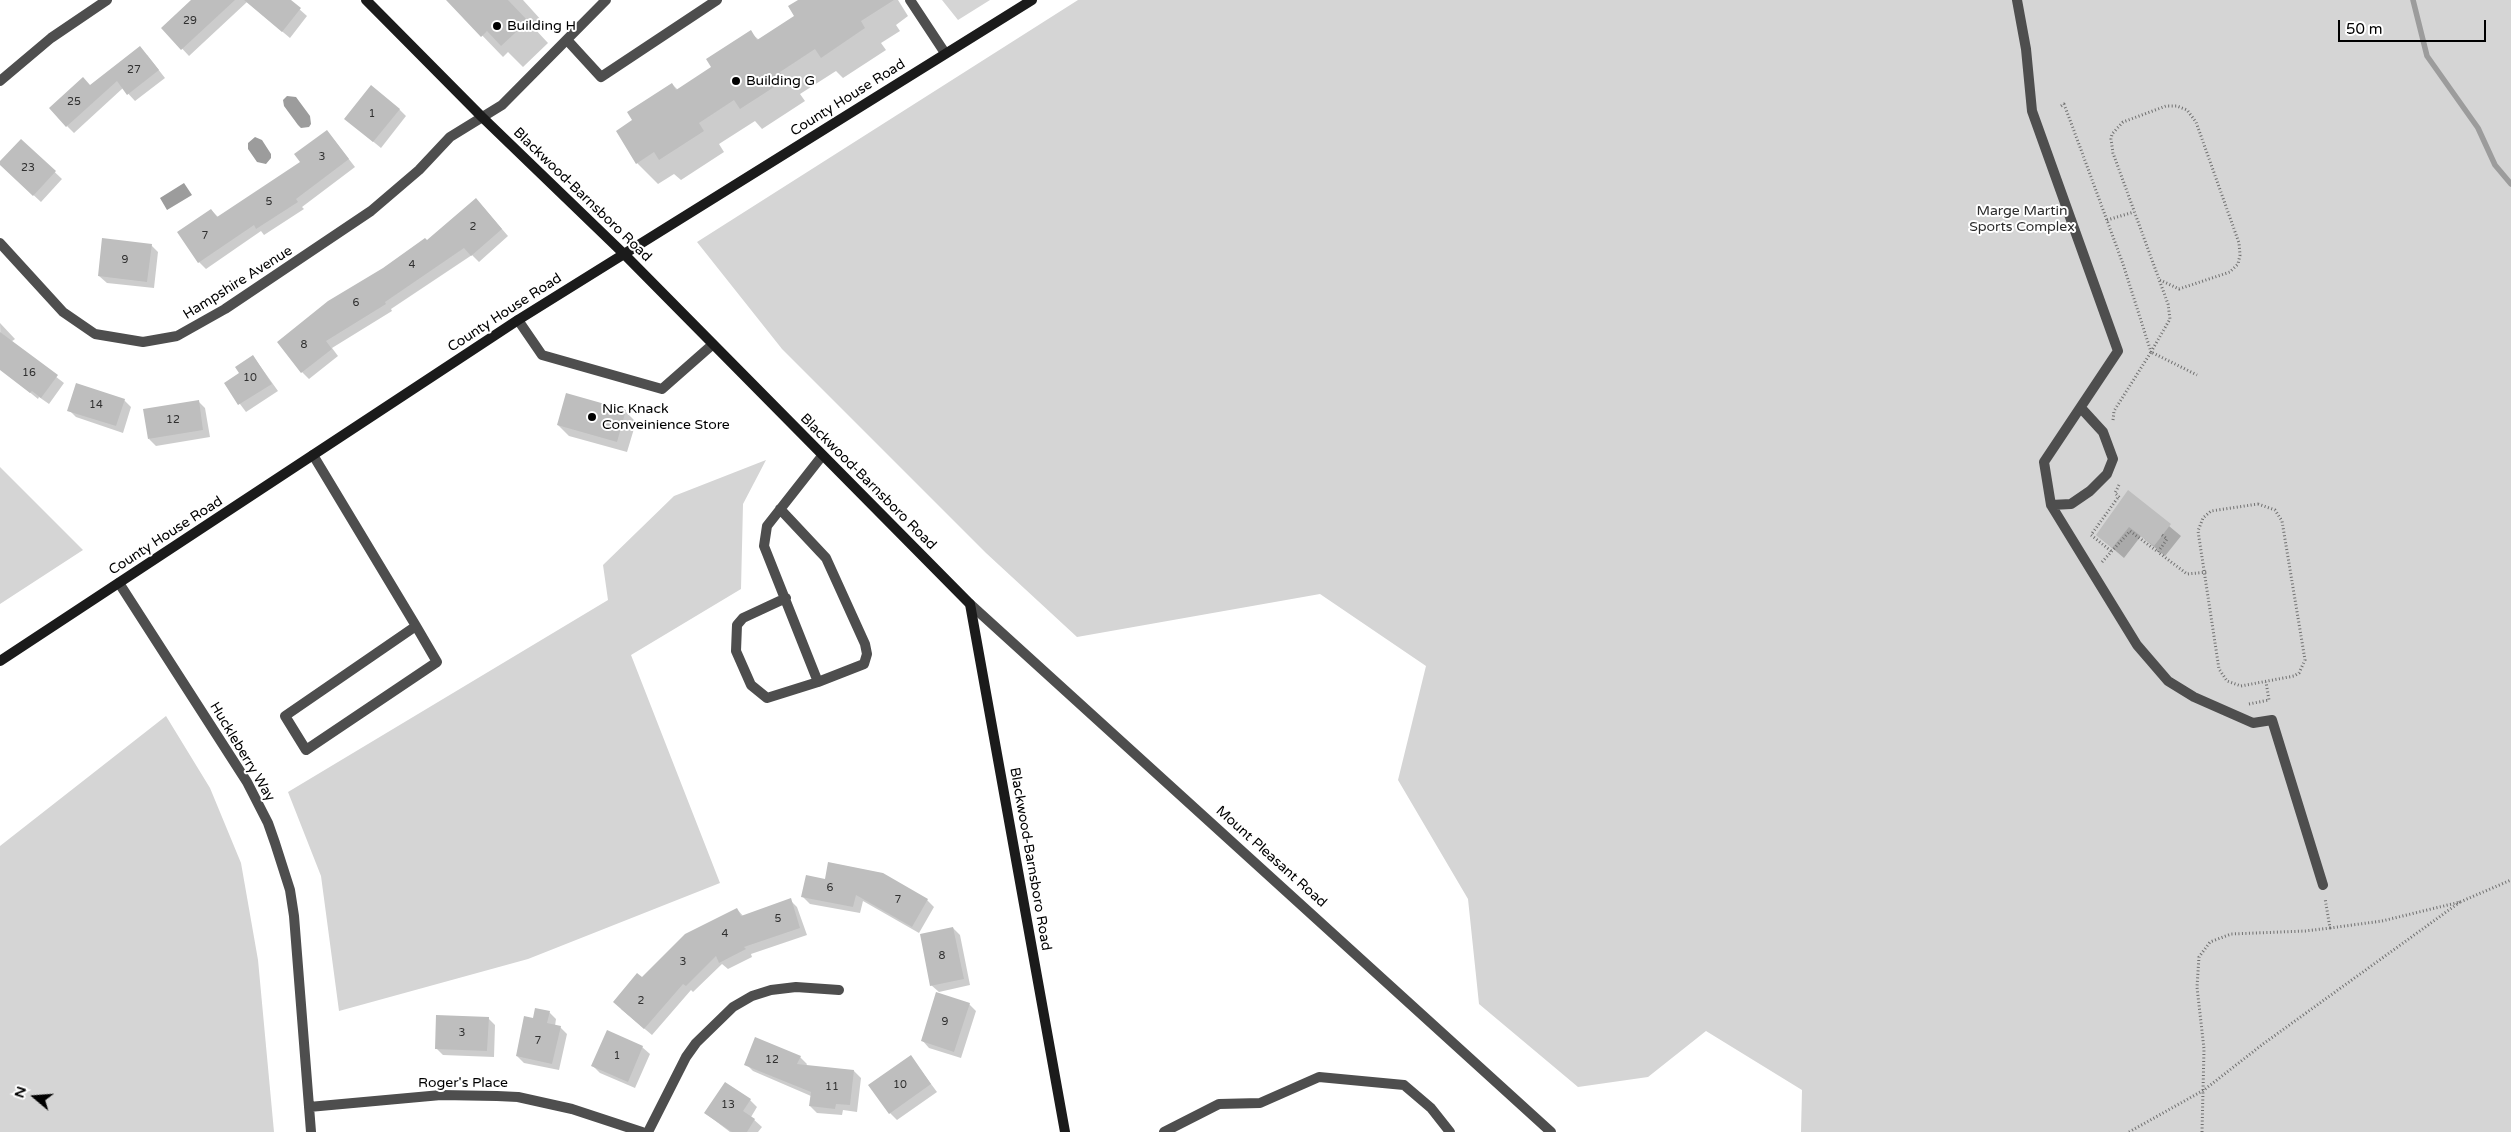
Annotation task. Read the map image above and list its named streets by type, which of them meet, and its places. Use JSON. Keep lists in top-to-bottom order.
{
  "streets": {
    "main road": ["County House Road", "Blackwood-Barnsboro Road"],
    "street": [
      "Hampshire Avenue",
      "Huckleberry Way",
      "Mount Pleasant Road",
      "Roger's Place"
    ]
  },
  "crossings": [
    ["County House Road", "Blackwood-Barnsboro Road"],
    ["County House Road", "Huckleberry Way"],
    ["Blackwood-Barnsboro Road", "Hampshire Avenue"],
    ["Blackwood-Barnsboro Road", "Mount Pleasant Road"],
    ["Huckleberry Way", "Roger's Place"]
  ],
  "parks": ["Marge Martin Sports Complex"],
  "places": ["Building H", "Building G", "Nic Knack Conveinience Store"],
  "house_numbers": [
    "29",
    "27",
    "25",
    "1",
    "3",
    "23",
    "5",
    "2",
    "7",
    "9",
    "4",
    "6",
    "8",
    "16",
    "10",
    "14",
    "12",
    "6",
    "7",
    "5",
    "4",
    "8",
    "3",
    "2",
    "9",
    "3",
    "7",
    "1",
    "12",
    "10",
    "11",
    "13"
  ],
  "scale_bar": "50 m",
  "north": "left"
}
